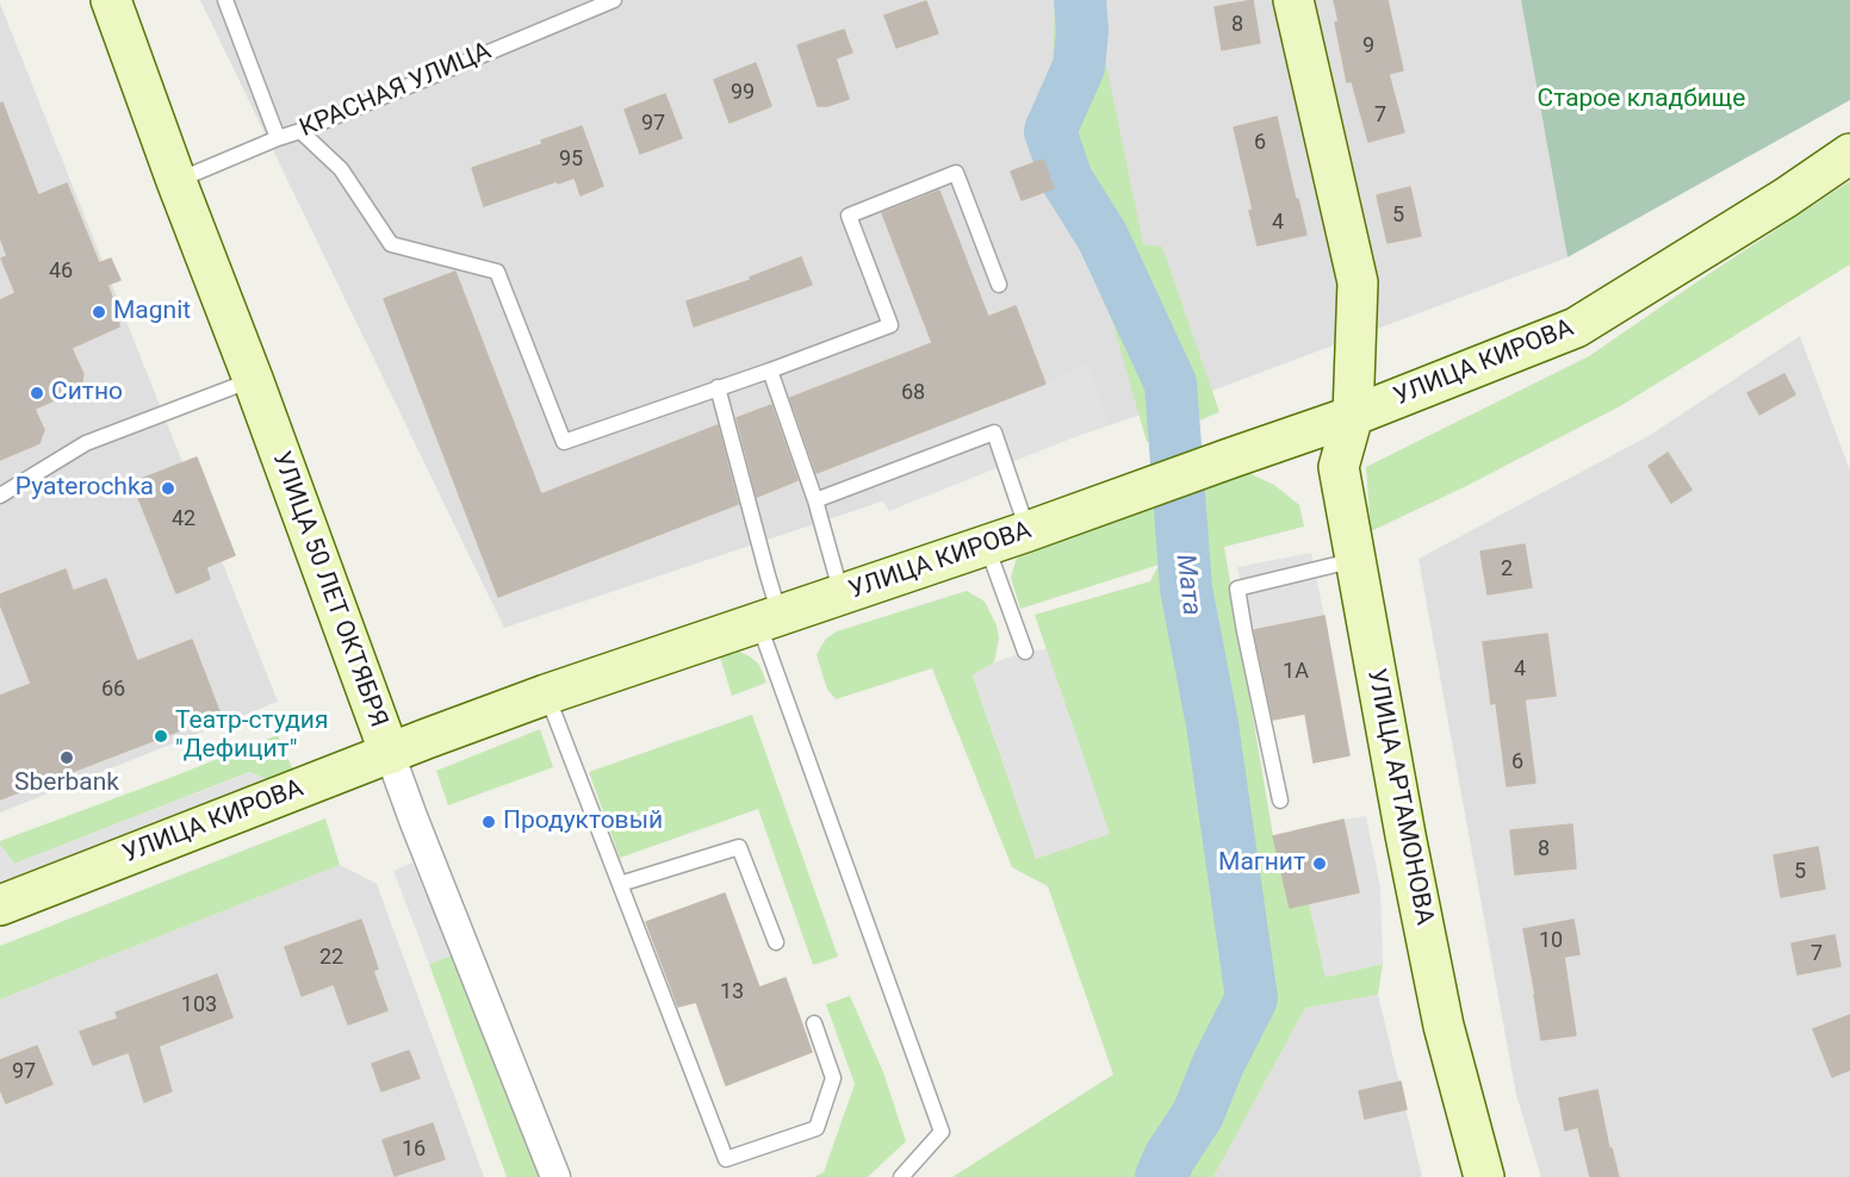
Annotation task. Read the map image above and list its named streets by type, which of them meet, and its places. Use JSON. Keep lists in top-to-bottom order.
{
  "streets": {
    "main road": ["УЛИЦА КИРОВА", "УЛИЦА 50 ЛЕТ ОКТЯБРЯ", "УЛИЦА АРТАМОНОВА"],
    "lane": ["КРАСНАЯ УЛИЦА"]
  },
  "crossings": [
    ["КРАСНАЯ УЛИЦА", "УЛИЦА 50 ЛЕТ ОКТЯБРЯ"],
    ["УЛИЦА КИРОВА", "УЛИЦА 50 ЛЕТ ОКТЯБРЯ"],
    ["УЛИЦА КИРОВА", "УЛИЦА АРТАМОНОВА"]
  ],
  "water": ["Мата"],
  "parks": ["Старое кладбище"],
  "places": [
    "Magnit",
    "Ситно",
    "Pyaterochka",
    "Театр-студия \"Дефицит\"",
    "Sberbank",
    "Продуктовый",
    "Магнит"
  ],
  "house_numbers": [
    "8",
    "9",
    "99",
    "7",
    "97",
    "6",
    "95",
    "5",
    "4",
    "46",
    "68",
    "42",
    "2",
    "4",
    "1А",
    "66",
    "6",
    "8",
    "5",
    "10",
    "7",
    "22",
    "13",
    "103",
    "97",
    "16"
  ]
}
